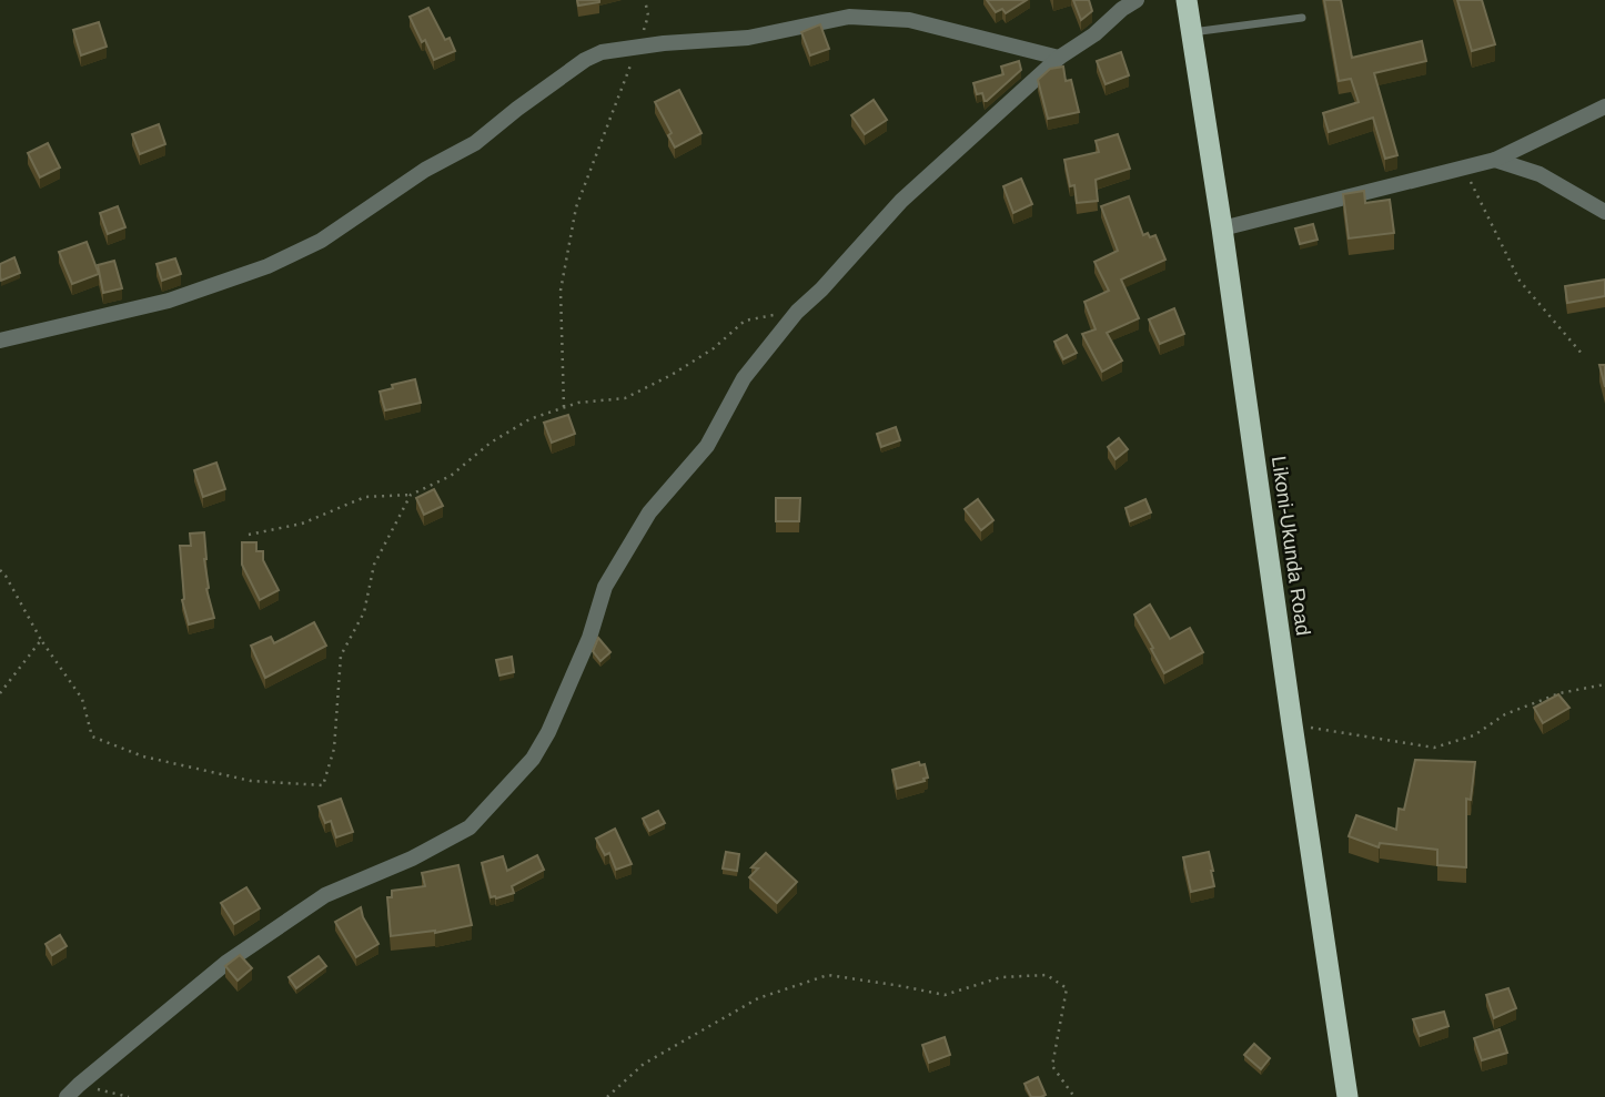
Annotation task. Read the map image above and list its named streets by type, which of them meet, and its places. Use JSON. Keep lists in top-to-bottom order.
{
  "streets": {
    "highway": ["Likoni-Ukunda Road"]
  }
}
